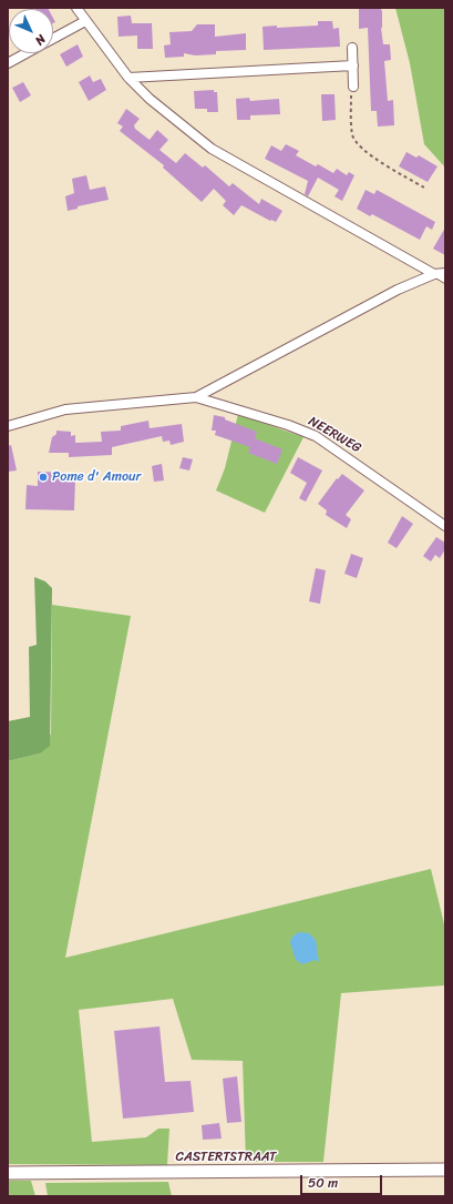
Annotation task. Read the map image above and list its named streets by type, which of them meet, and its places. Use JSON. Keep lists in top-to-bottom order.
{
  "streets": {
    "main road": ["CASTERTSTRAAT"],
    "street": ["NEERWEG"]
  },
  "places": ["Pome d' Amour"],
  "scale_bar": "50 m",
  "north": "bottom right"
}
